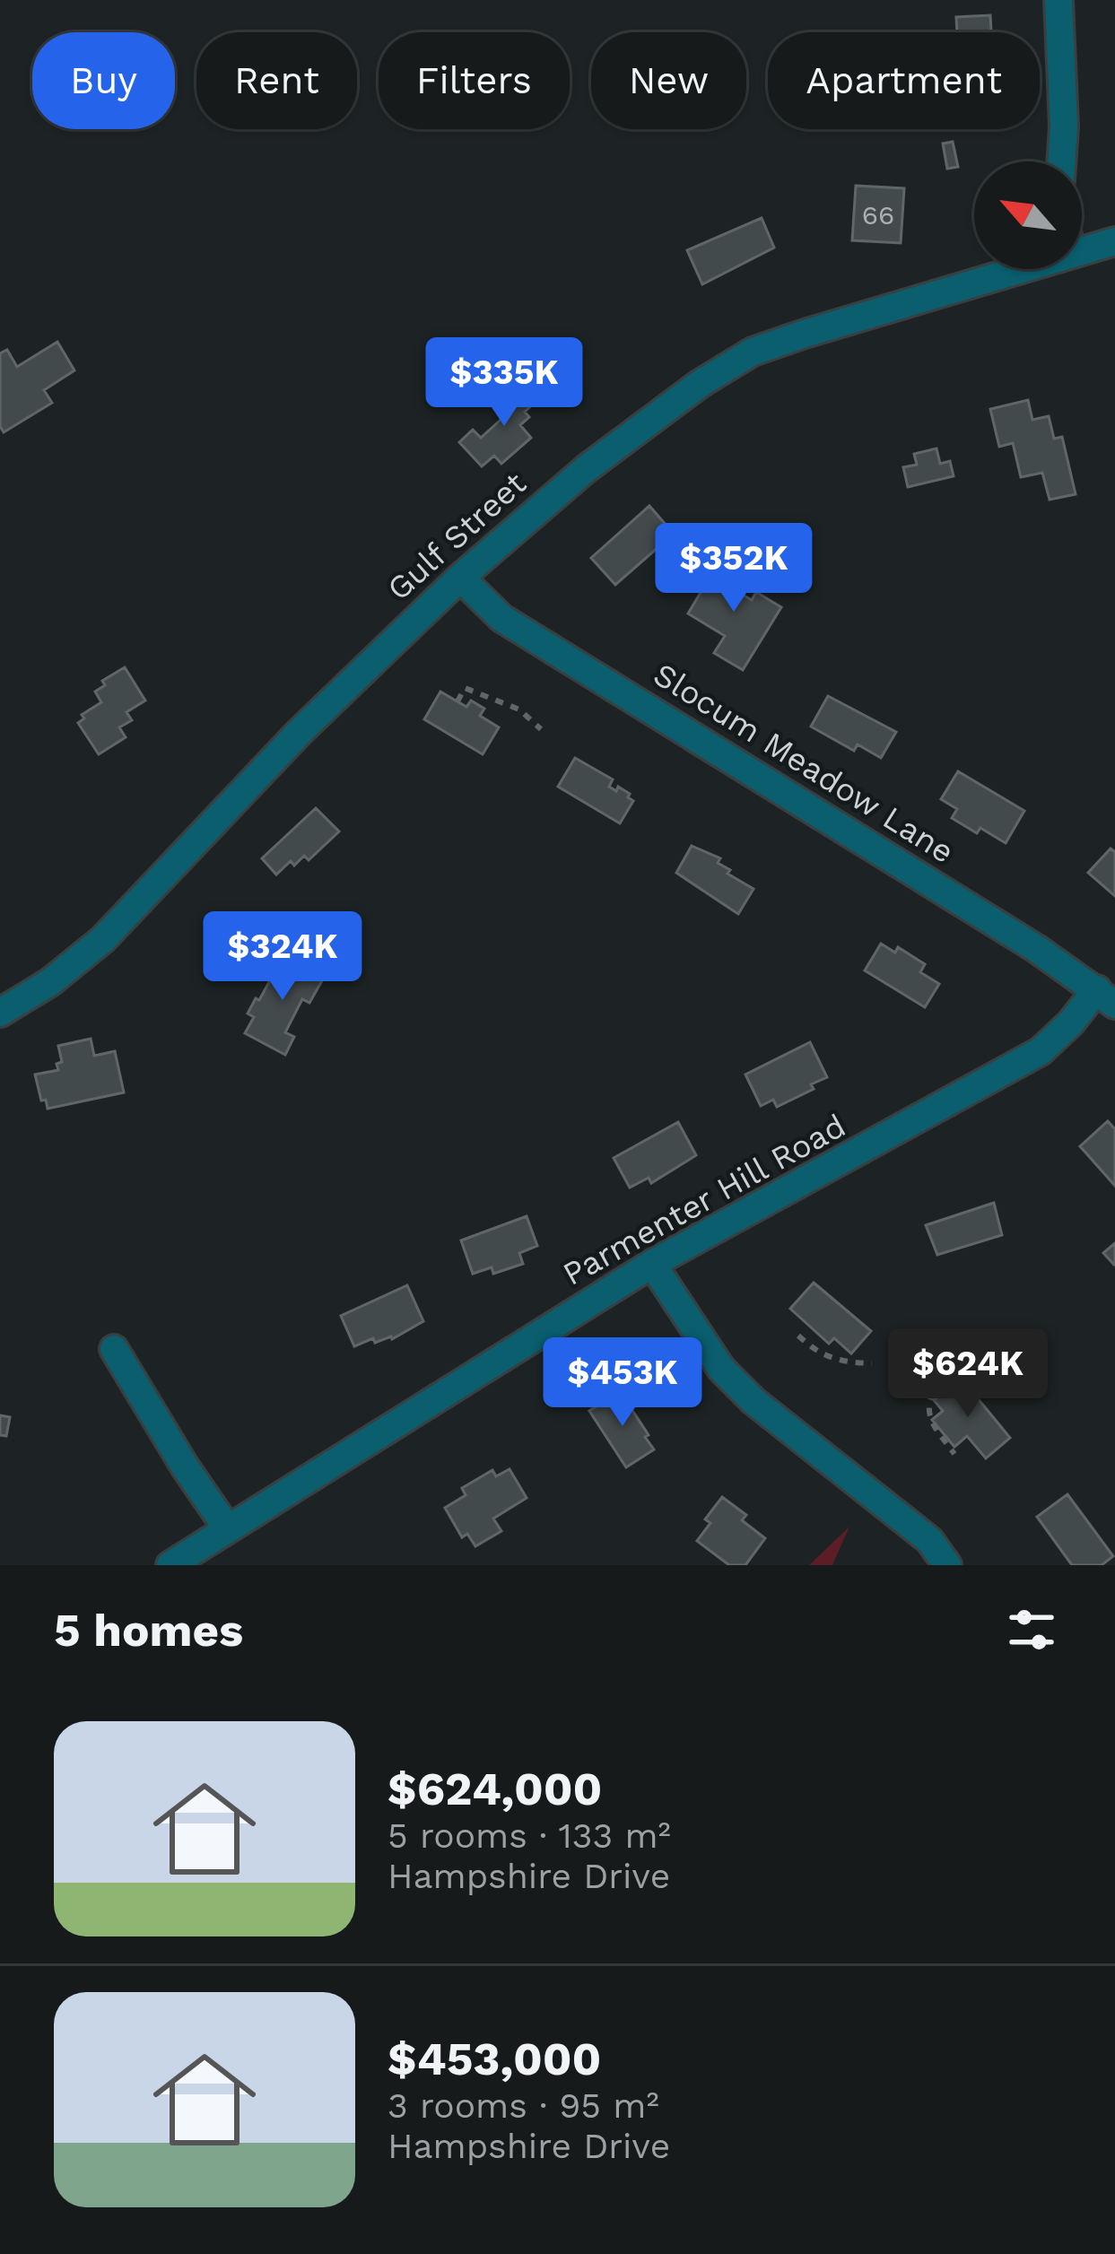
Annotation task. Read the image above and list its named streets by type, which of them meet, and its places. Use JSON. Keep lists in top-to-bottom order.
{
  "streets": {
    "street": ["Gulf Street", "Slocum Meadow Lane", "Parmenter Hill Road"]
  },
  "crossings": [
    ["Gulf Street", "Slocum Meadow Lane"],
    ["Slocum Meadow Lane", "Parmenter Hill Road"]
  ],
  "house_numbers": ["66"],
  "north": "top left",
  "page": {
    "chip": [
      "Buy",
      "Rent",
      "Filters",
      "New",
      "Apartment"
    ],
    "price": [
      "$335K",
      "$352K",
      "$324K",
      "$624K",
      "$453K"
    ],
    "heading": "5 homes",
    "list": [
      {
        "name": "$624,000",
        "note": "5 rooms · 133 m² · Hampshire Drive"
      },
      {
        "name": "$453,000",
        "note": "3 rooms · 95 m² · Hampshire Drive"
      }
    ]
  }
}
